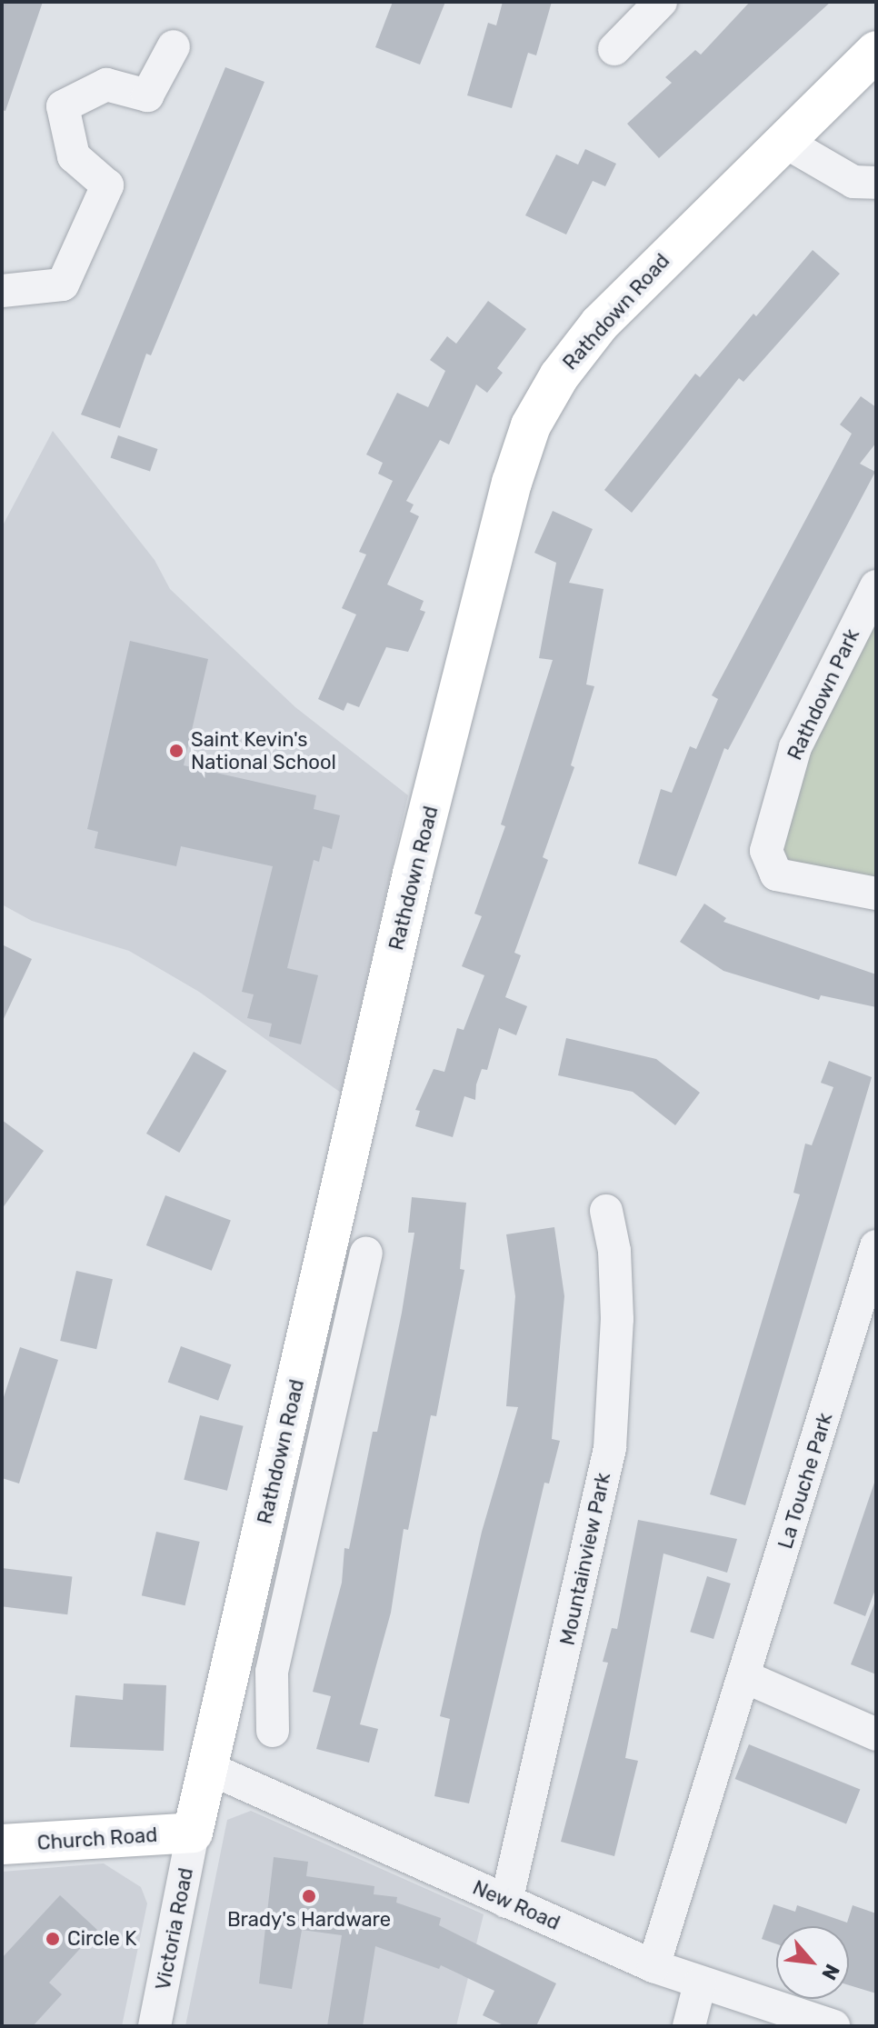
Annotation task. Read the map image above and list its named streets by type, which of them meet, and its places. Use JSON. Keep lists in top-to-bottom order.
{
  "streets": {
    "main road": ["Rathdown Road", "Church Road"],
    "street": [
      "Rathdown Park",
      "La Touche Park",
      "Mountainview Park",
      "New Road",
      "Victoria Road"
    ]
  },
  "crossings": [
    ["Rathdown Road", "Church Road"],
    ["Rathdown Road", "New Road"],
    ["Rathdown Road", "Victoria Road"],
    ["La Touche Park", "New Road"],
    ["Mountainview Park", "New Road"],
    ["Church Road", "Victoria Road"]
  ],
  "places": ["Saint Kevin's National School", "Brady's Hardware", "Circle K"],
  "north": "bottom right"
}
